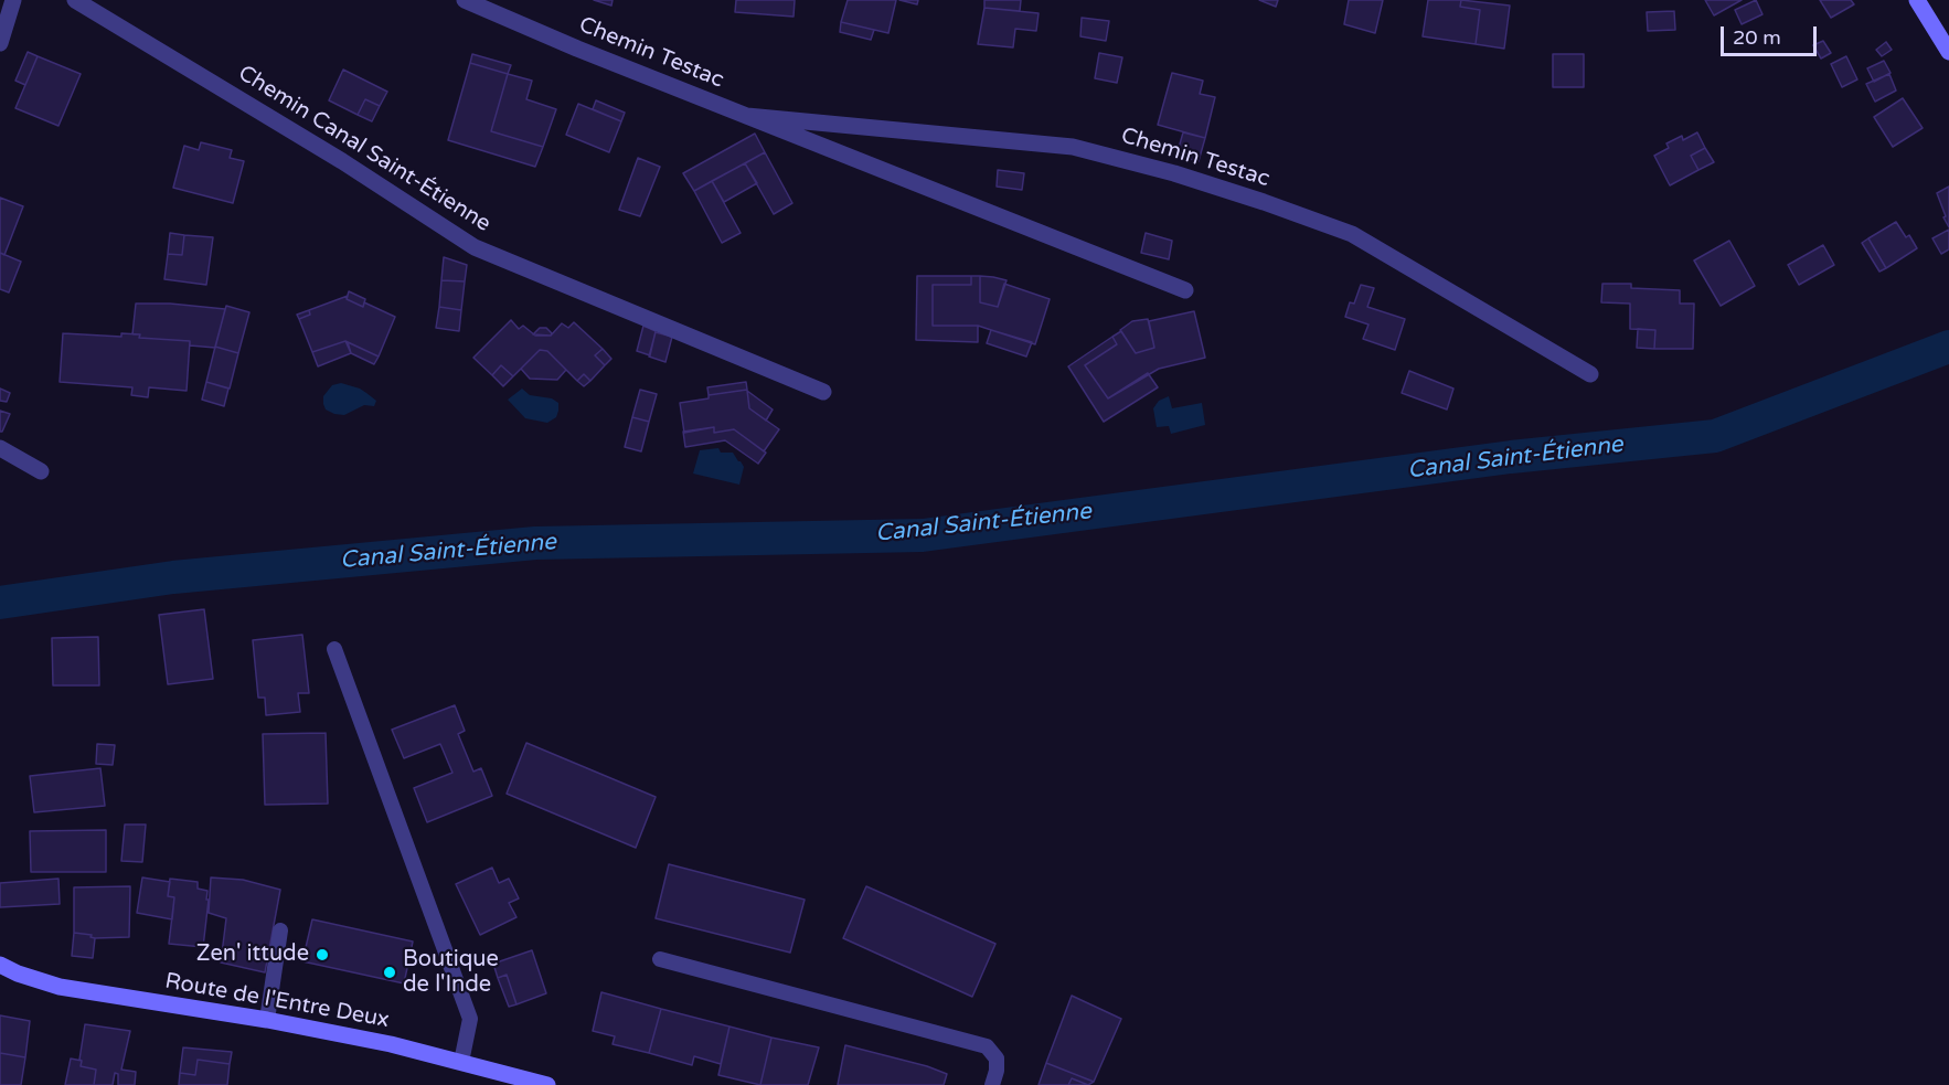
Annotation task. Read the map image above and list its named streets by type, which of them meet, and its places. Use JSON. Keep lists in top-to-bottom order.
{
  "streets": {
    "main road": ["Route de l'Entre Deux"],
    "street": ["Chemin Testac", "Chemin Canal Saint-Étienne"]
  },
  "water": ["Canal Saint-Étienne"],
  "places": ["Zen' ittude", "Boutique de l'Inde"],
  "scale_bar": "20 m"
}
